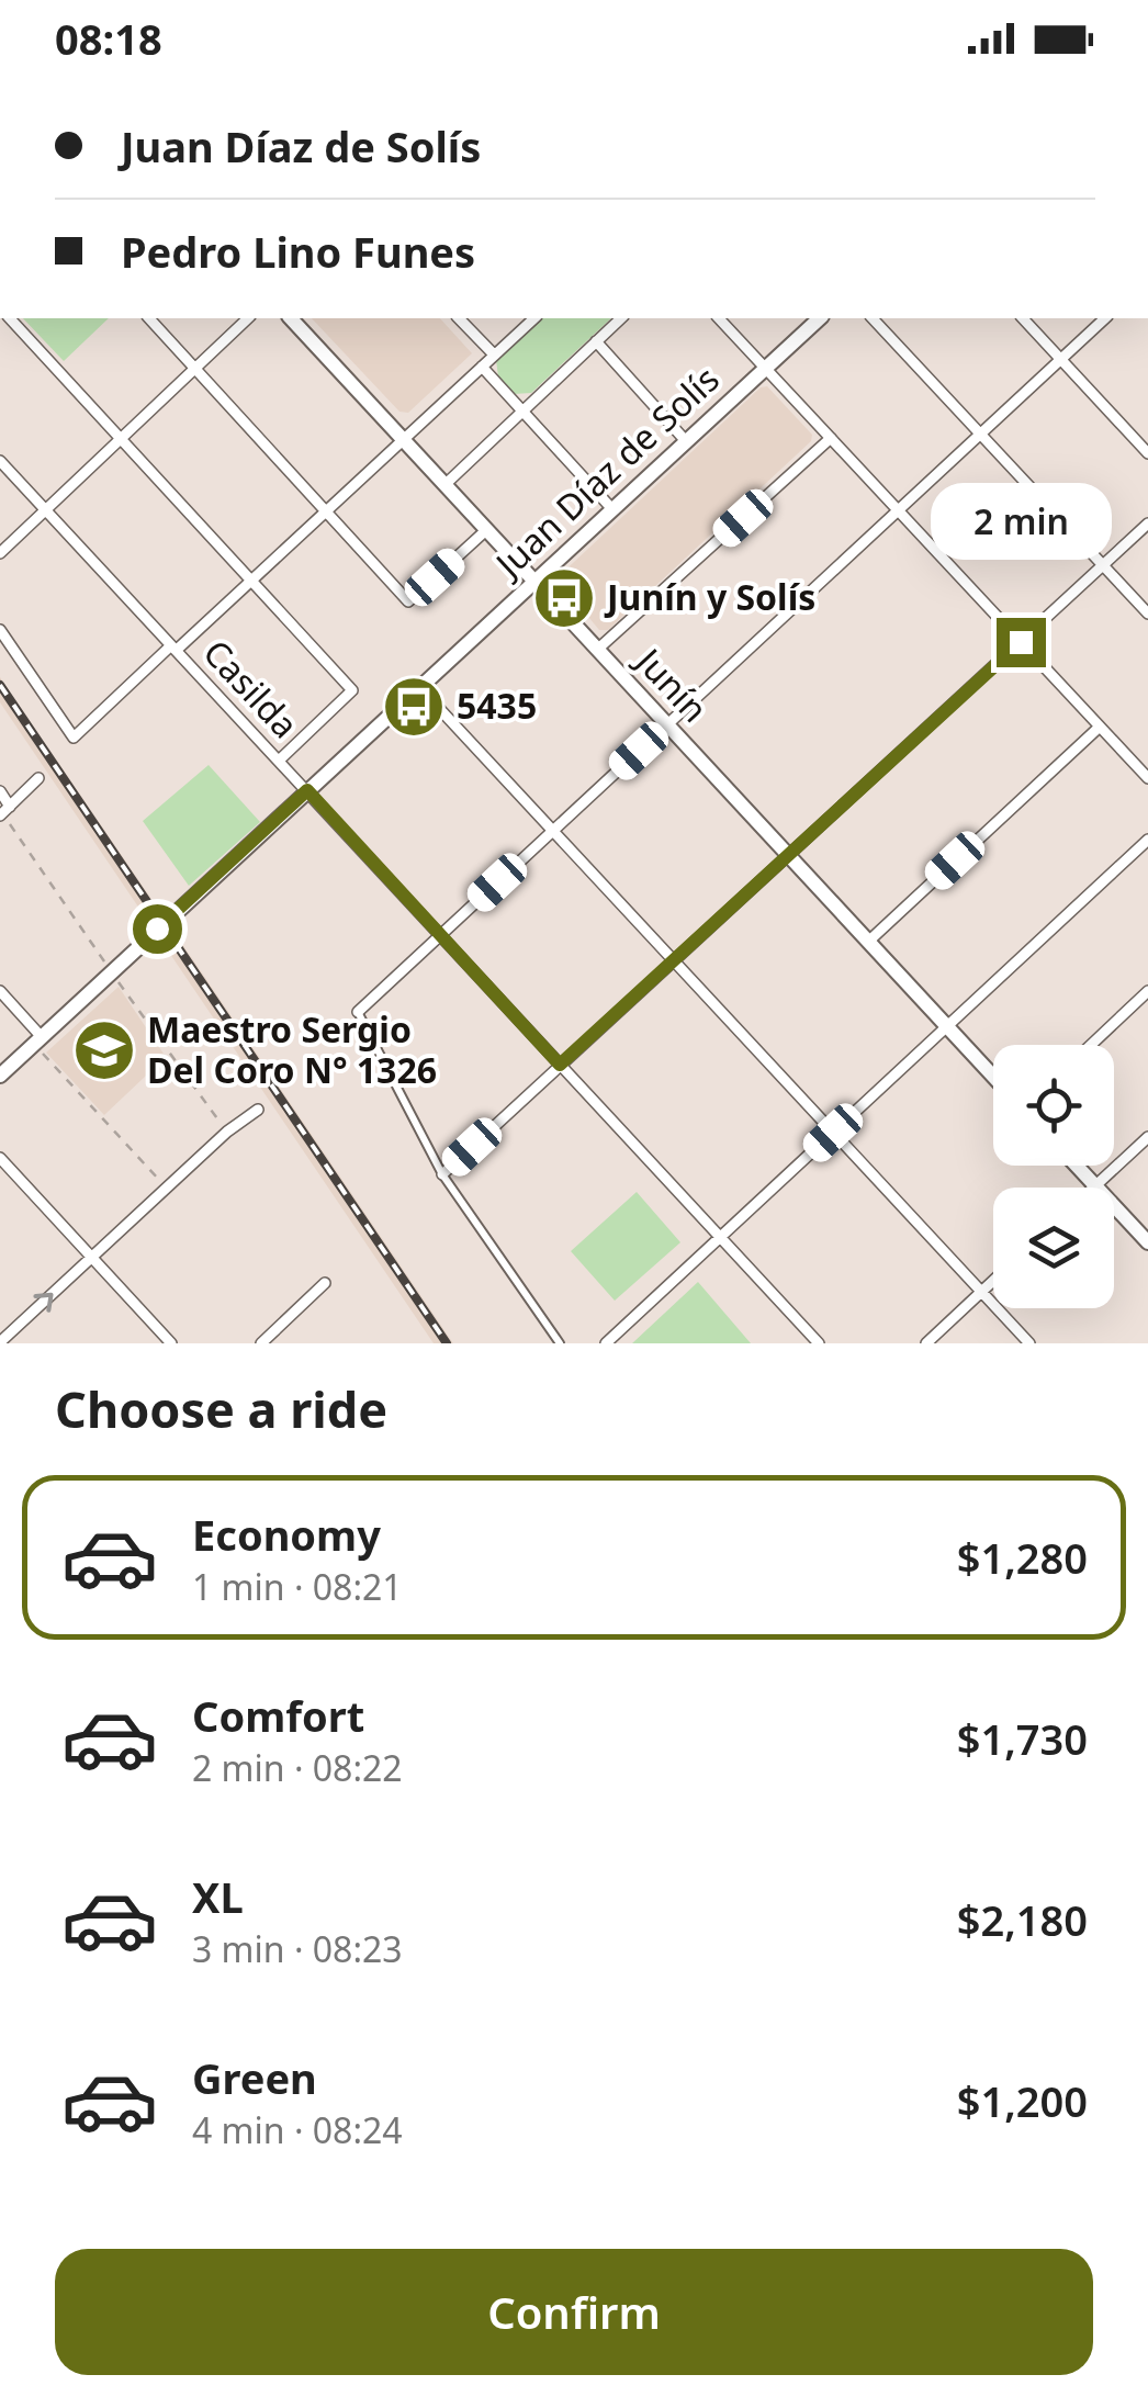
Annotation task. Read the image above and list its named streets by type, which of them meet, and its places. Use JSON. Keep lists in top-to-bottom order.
{
  "streets": {
    "main road": ["Juan Díaz de Solís", "Junín"],
    "street": ["Casilda"]
  },
  "crossings": [
    ["Juan Díaz de Solís", "Junín"],
    ["Juan Díaz de Solís", "Casilda"]
  ],
  "places": {
    "bus stop": ["Junín y Solís", "5435"],
    "school or university": ["Maestro Sergio Del Coro N° 1326"]
  },
  "page": {
    "status": "08:18",
    "banner": ["Juan Díaz de Solís", "Pedro Lino Funes"],
    "bubble": "2 min",
    "heading": "Choose a ride",
    "list": [
      {
        "name": "Economy",
        "note": "1 min · 08:21",
        "value": "$1,280"
      },
      {
        "name": "Comfort",
        "note": "2 min · 08:22",
        "value": "$1,730"
      },
      {
        "name": "XL",
        "note": "3 min · 08:23",
        "value": "$2,180"
      },
      {
        "name": "Green",
        "note": "4 min · 08:24",
        "value": "$1,200"
      }
    ],
    "buttons": "Confirm"
  }
}
